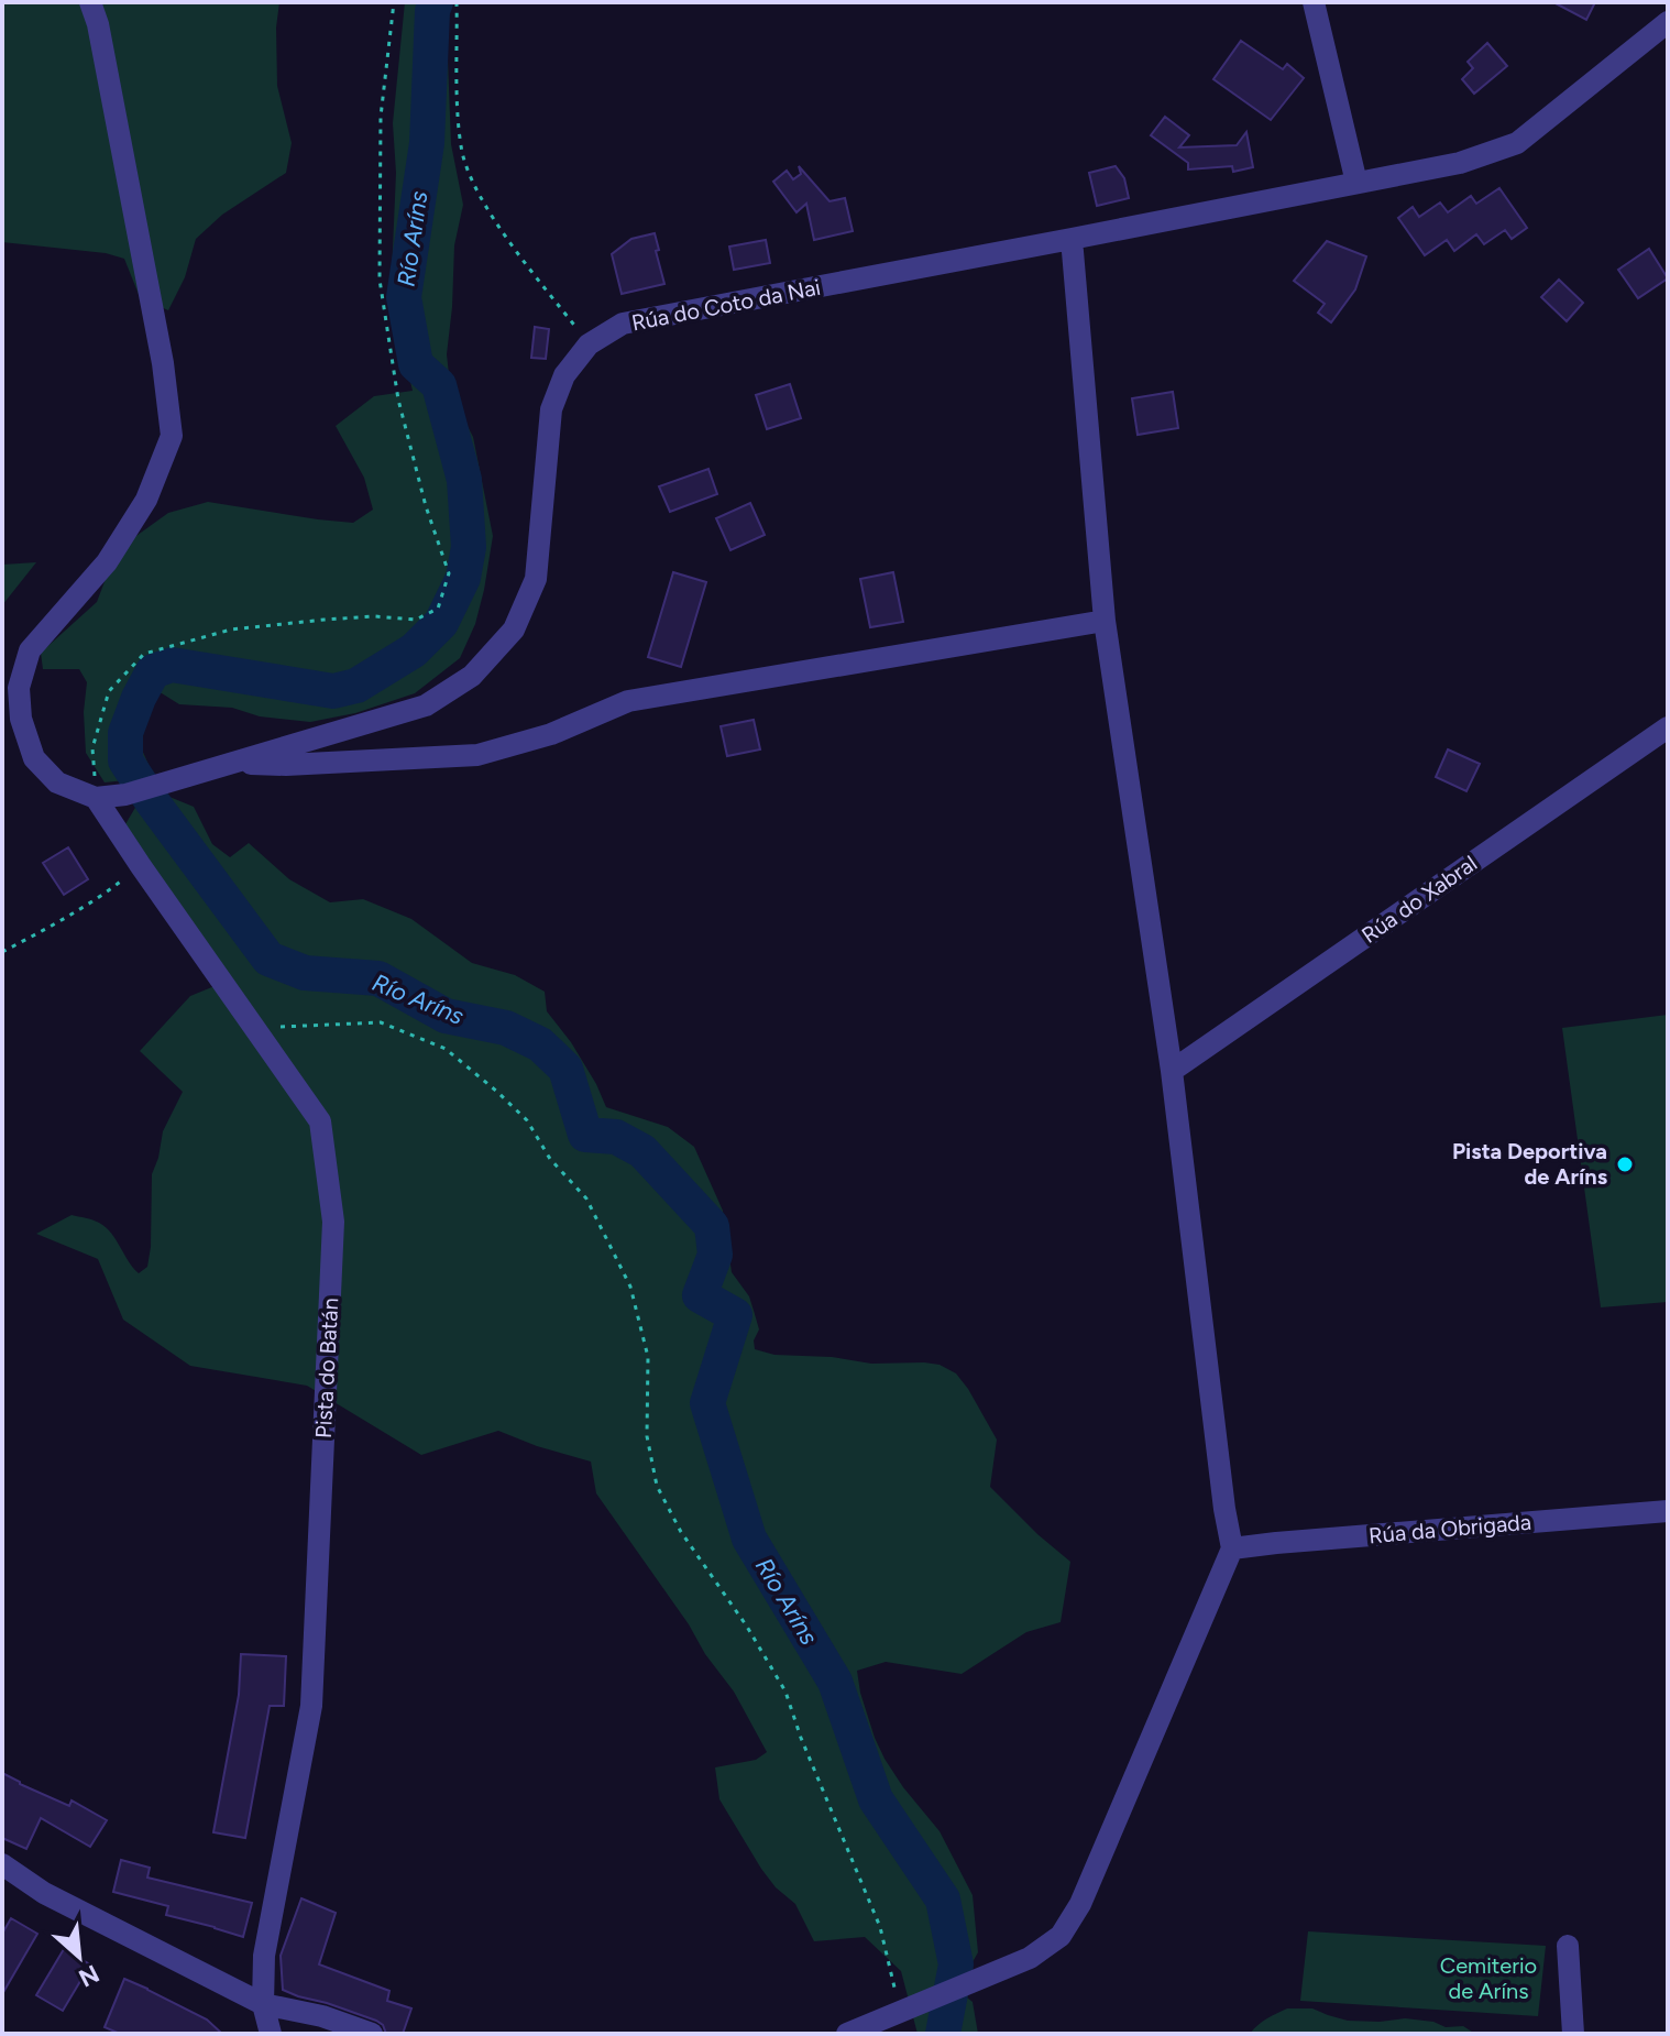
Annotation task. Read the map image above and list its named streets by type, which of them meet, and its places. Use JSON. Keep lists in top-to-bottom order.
{
  "streets": {
    "street": [
      "Rúa do Coto da Nai",
      "Rúa do Xabral",
      "Pista do Batán",
      "Rúa da Obrigada"
    ]
  },
  "crossings": [
    ["Rúa do Coto da Nai", "Pista do Batán"]
  ],
  "water": ["Río Aríns"],
  "parks": ["Cemiterio de Aríns"],
  "places": ["Pista Deportiva de Aríns"],
  "north": "bottom right"
}
